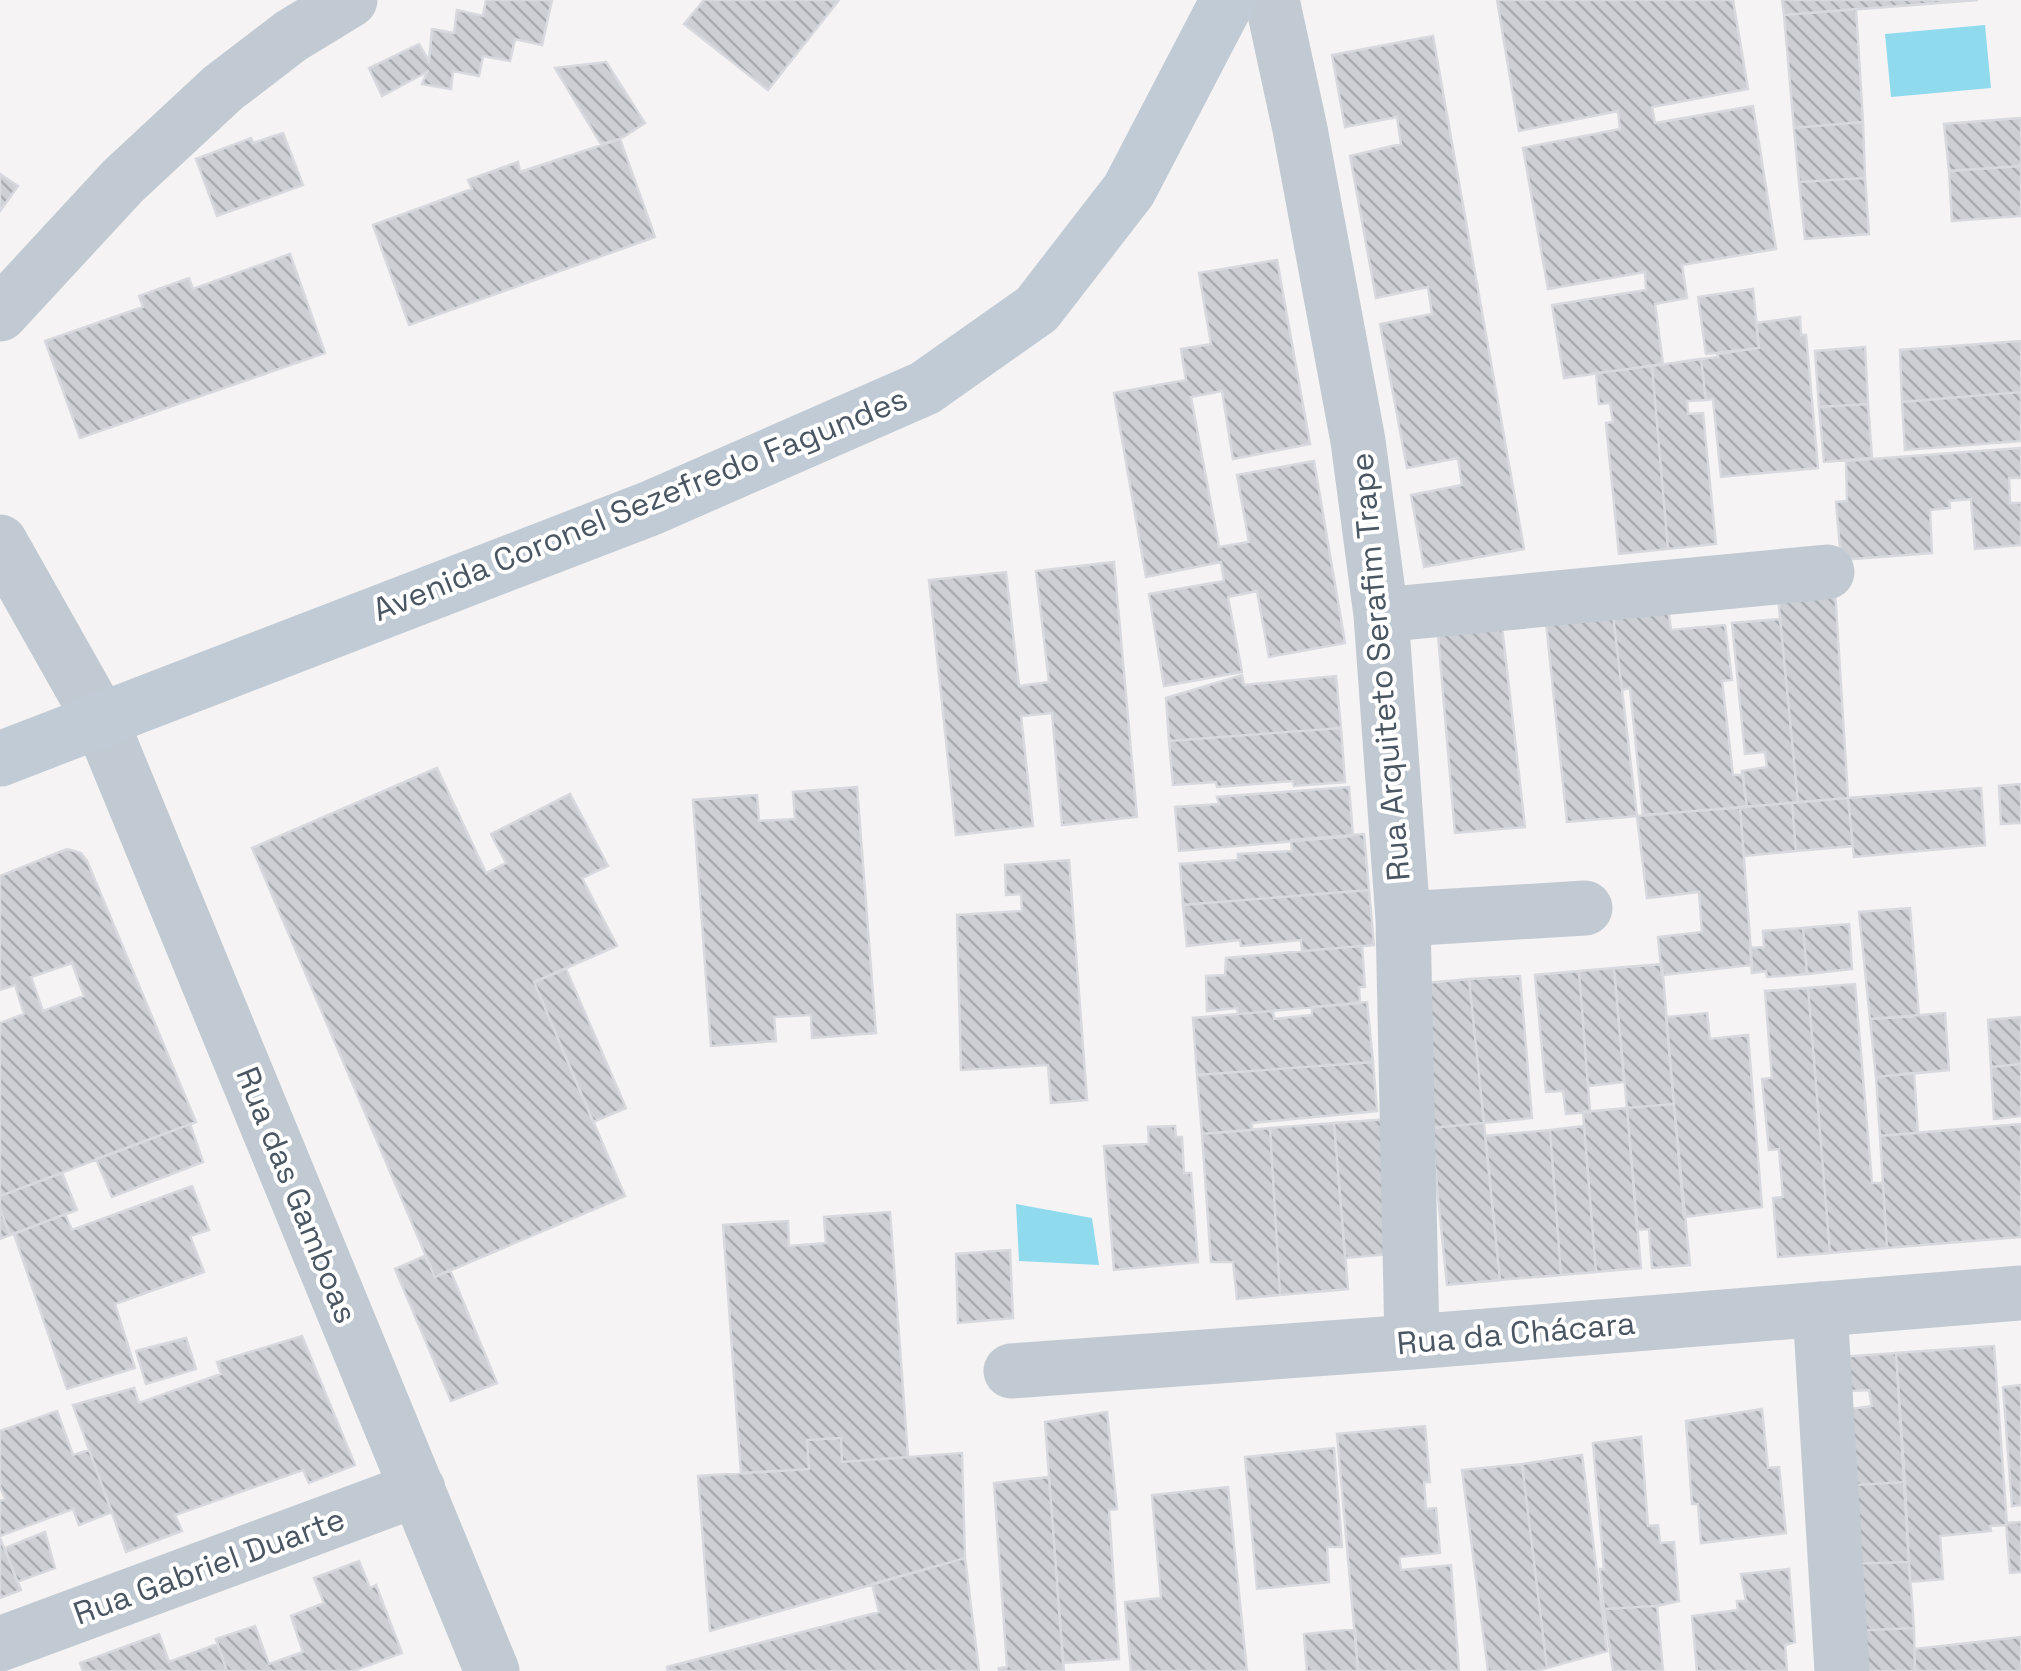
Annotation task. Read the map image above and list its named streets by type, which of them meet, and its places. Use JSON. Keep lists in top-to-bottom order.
{
  "streets": {
    "main road": ["Avenida Coronel Sezefredo Fagundes"],
    "street": [
      "Rua Arquiteto Serafim Trape",
      "Rua das Gamboas",
      "Rua da Chácara",
      "Rua Gabriel Duarte"
    ]
  },
  "crossings": [
    ["Avenida Coronel Sezefredo Fagundes", "Rua das Gamboas"],
    ["Rua das Gamboas", "Rua Gabriel Duarte"]
  ]
}
